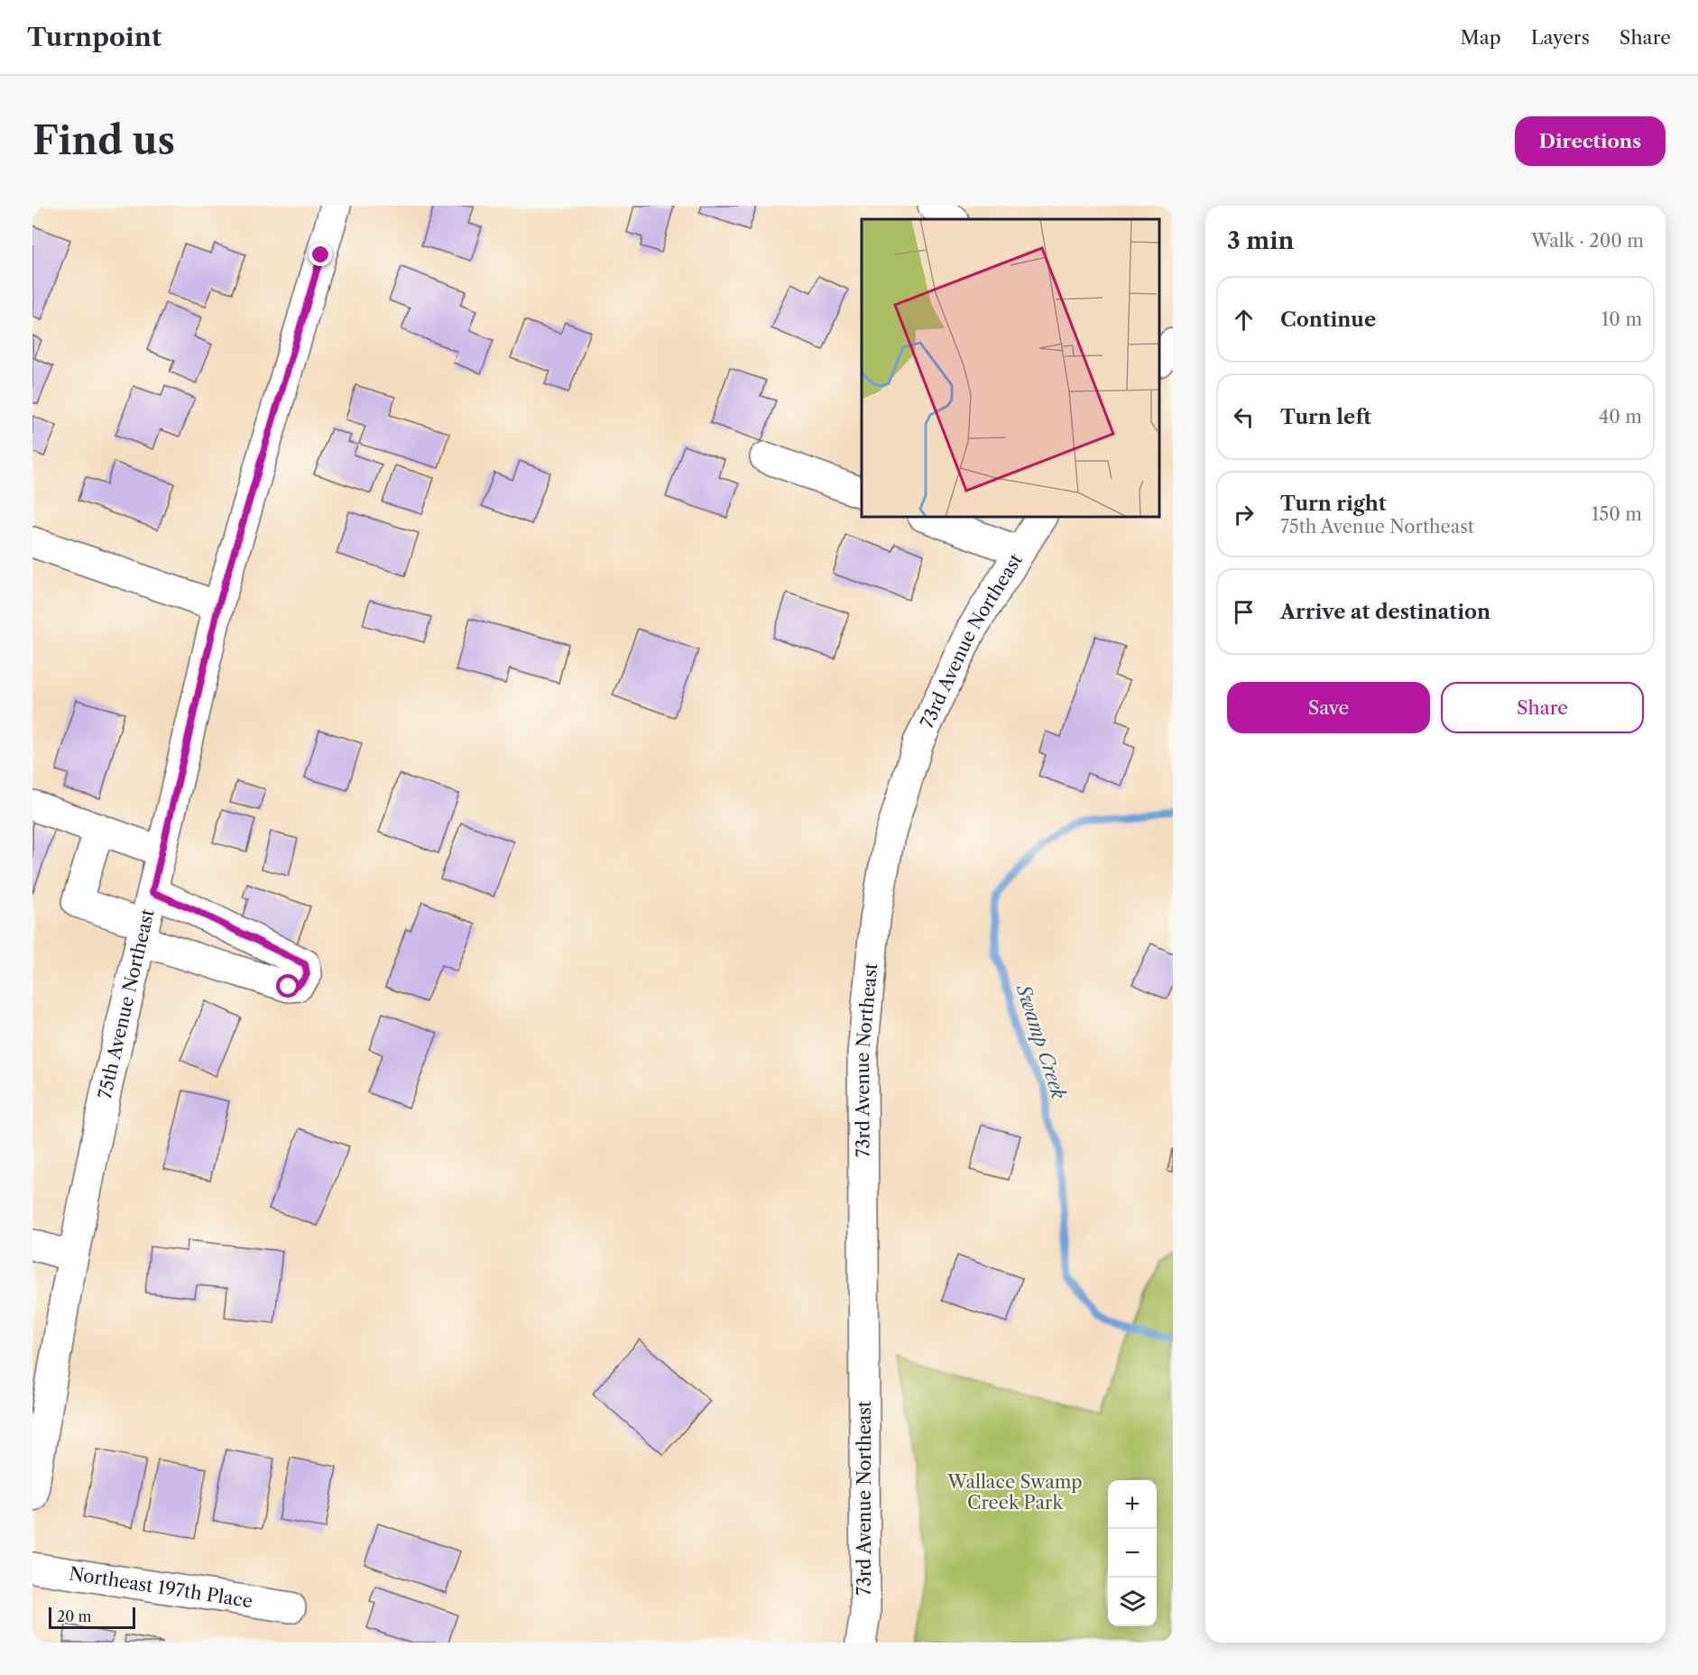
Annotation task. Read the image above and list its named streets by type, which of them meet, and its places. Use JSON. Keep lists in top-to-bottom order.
{
  "streets": {
    "street": ["73rd Avenue Northeast", "75th Avenue Northeast", "Northeast 197th Place"]
  },
  "water": ["Swamp Creek"],
  "parks": ["Wallace Swamp Creek Park"],
  "scale_bar": "20 m",
  "page": {
    "header": "Turnpoint",
    "nav": ["Map", "Layers", "Share"],
    "buttons": [
      "Directions",
      ["Save", "Share"]
    ],
    "title": "Find us",
    "heading": ["3 min", "Walk · 200 m"],
    "list": [
      ["Continue", "10 m"],
      ["Turn left", "40 m"],
      ["Turn right", "75th Avenue Northeast", "150 m"],
      "Arrive at destination"
    ],
    "map_buttons": ["+", "−"],
    "scale": "20 m"
  }
}
